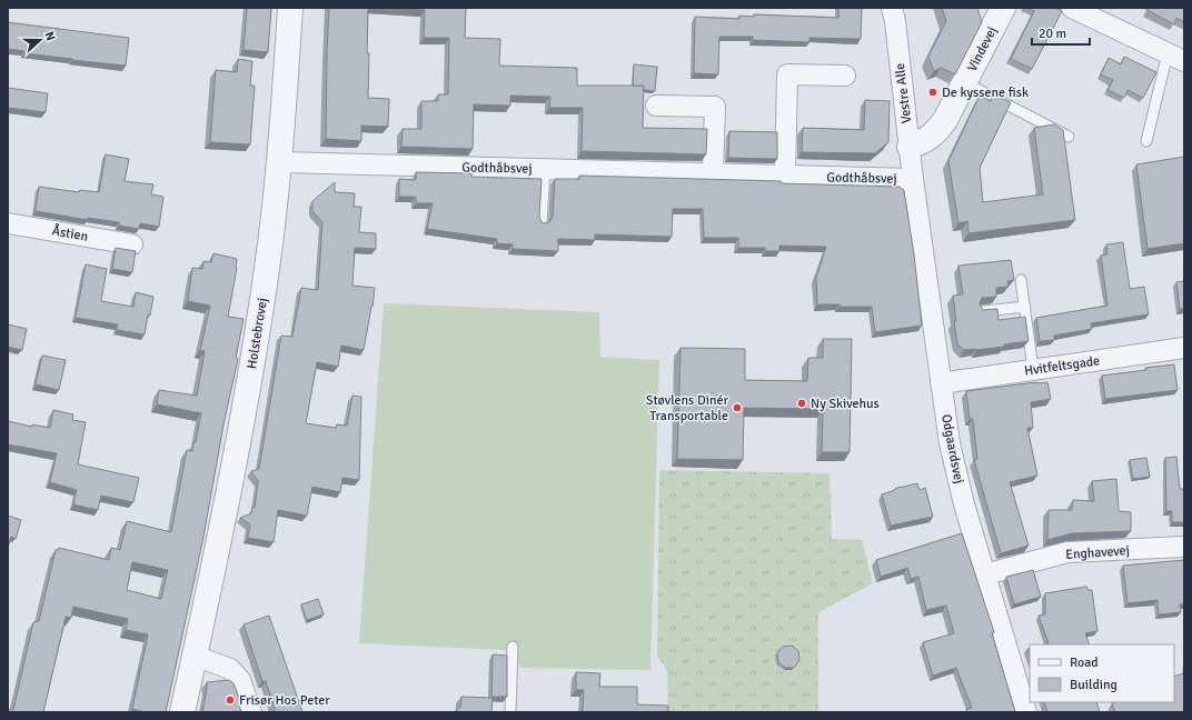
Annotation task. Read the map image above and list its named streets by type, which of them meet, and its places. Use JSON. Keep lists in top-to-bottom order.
{
  "streets": {
    "street": [
      "Vindevej",
      "Vestre Alle",
      "Godthåbsvej",
      "Åstien",
      "Holstebrovej",
      "Hvitfeltsgade",
      "Odgaardsvej",
      "Enghavevej"
    ]
  },
  "crossings": [
    ["Vindevej", "Vestre Alle"],
    ["Vestre Alle", "Godthåbsvej"],
    ["Vestre Alle", "Odgaardsvej"],
    ["Godthåbsvej", "Holstebrovej"],
    ["Godthåbsvej", "Odgaardsvej"],
    ["Hvitfeltsgade", "Odgaardsvej"],
    ["Odgaardsvej", "Enghavevej"]
  ],
  "places": [
    "De kyssene fisk",
    "Ny Skivehus",
    "Støvlens Dinér Transportable",
    "Frisør Hos Peter"
  ],
  "legend": ["Road", "Building"],
  "scale_bar": "20 m",
  "north": "right"
}
